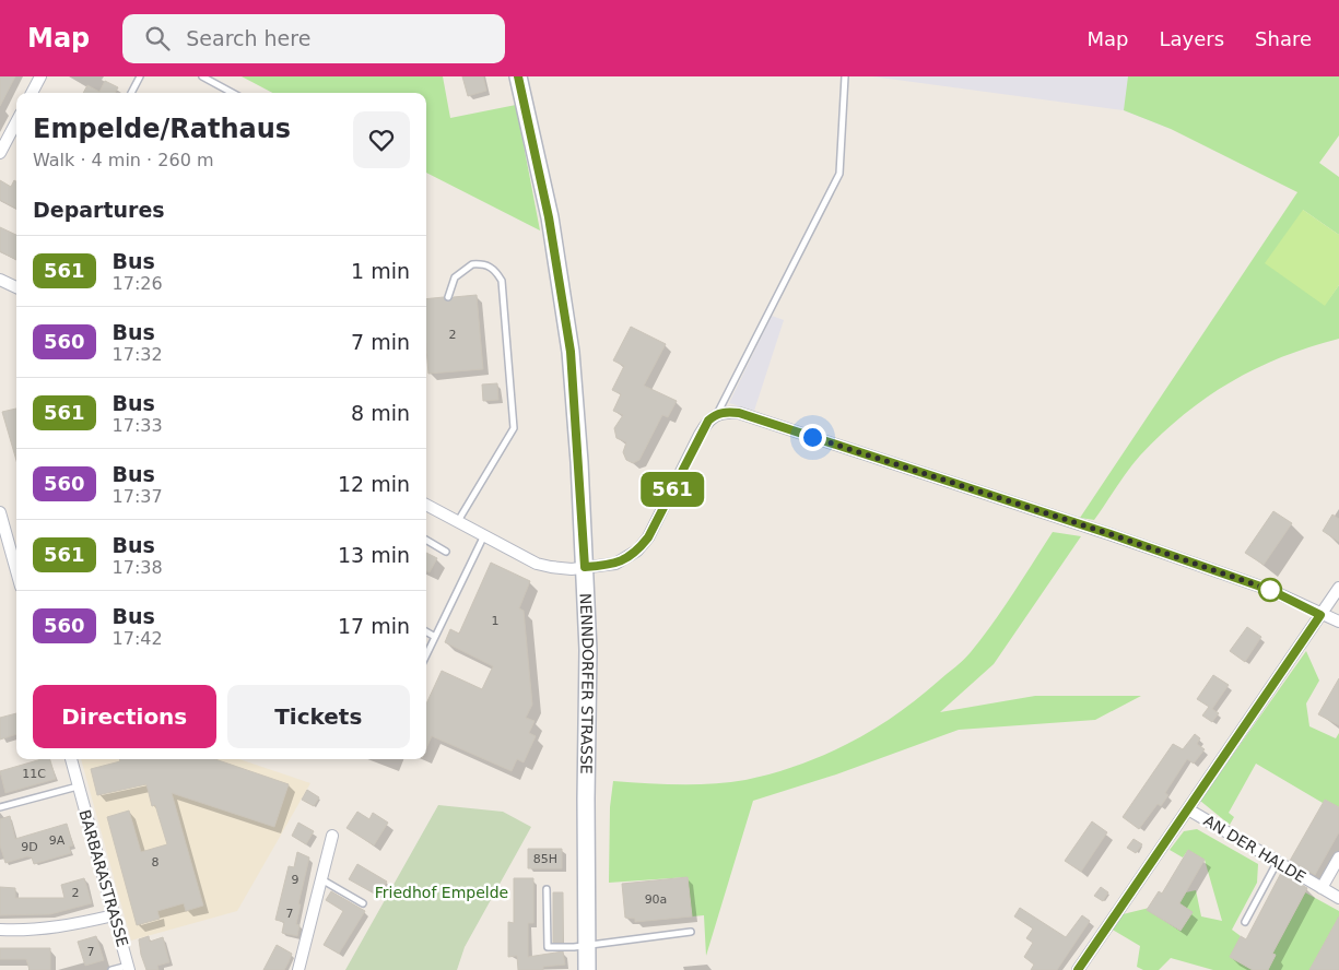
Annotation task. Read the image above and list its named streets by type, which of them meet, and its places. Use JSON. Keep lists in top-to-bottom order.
{
  "streets": {
    "street": ["NENNDORFER STRASSE", "AN DER HALDE", "BARBARASTRASSE"]
  },
  "parks": ["Friedhof Empelde"],
  "lines": ["bus line 561"],
  "house_numbers": [
    "2",
    "1",
    "11C",
    "9A",
    "9D",
    "85H",
    "8",
    "9",
    "2",
    "90a",
    "7",
    "7"
  ],
  "page": {
    "header": "Map",
    "search": "Search here",
    "nav": ["Map", "Layers", "Share"],
    "on_map": "561",
    "heading": [
      ["Empelde/Rathaus", "Walk · 4 min · 260 m"],
      "Departures"
    ],
    "list": [
      {
        "mark": "561",
        "name": "Bus",
        "note": "17:26",
        "value": "1 min"
      },
      {
        "mark": "560",
        "name": "Bus",
        "note": "17:32",
        "value": "7 min"
      },
      {
        "mark": "561",
        "name": "Bus",
        "note": "17:33",
        "value": "8 min"
      },
      {
        "mark": "560",
        "name": "Bus",
        "note": "17:37",
        "value": "12 min"
      },
      {
        "mark": "561",
        "name": "Bus",
        "note": "17:38",
        "value": "13 min"
      },
      {
        "mark": "560",
        "name": "Bus",
        "note": "17:42",
        "value": "17 min"
      }
    ],
    "buttons": ["Directions", "Tickets"]
  }
}
